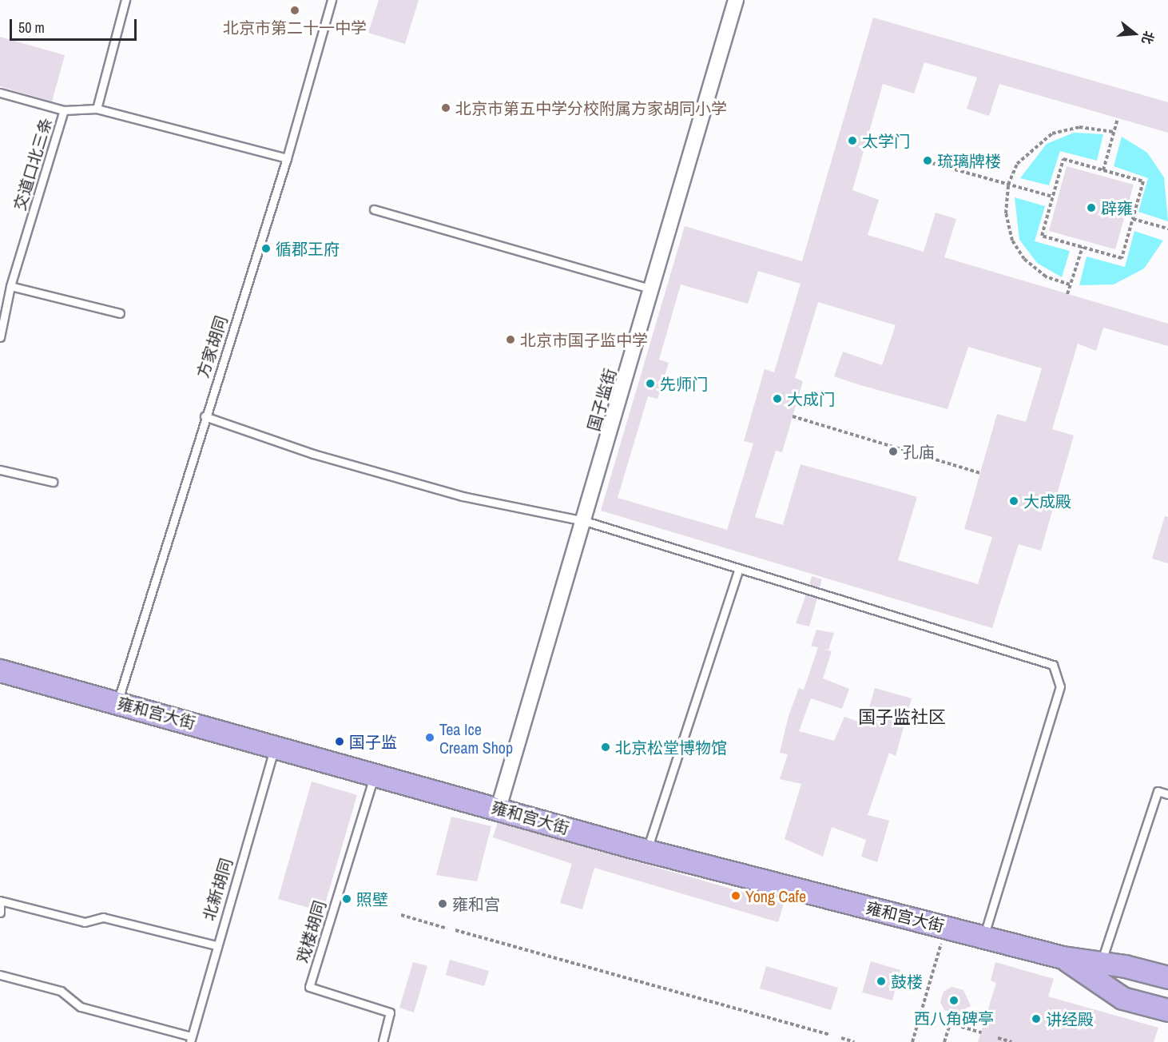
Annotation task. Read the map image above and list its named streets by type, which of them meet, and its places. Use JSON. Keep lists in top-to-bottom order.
{
  "streets": {
    "main road": ["雍和宫大街"],
    "street": ["国子监街"],
    "lane": [
      "交道口北三条",
      "方家胡同",
      "北新胡同",
      "戏楼胡同"
    ]
  },
  "crossings": [
    ["方家胡同", "雍和宫大街"],
    ["国子监街", "雍和宫大街"],
    ["雍和宫大街", "北新胡同"],
    ["雍和宫大街", "戏楼胡同"]
  ],
  "districts": ["国子监社区"],
  "places": [
    "北京市第二十一中学",
    "北京市第五中学分校附属方家胡同小学",
    "太学门",
    "琉璃牌楼",
    "辟雍",
    "循郡王府",
    "北京市国子监中学",
    "先师门",
    "大成门",
    "孔庙",
    "大成殿",
    "Tea Ice Cream Shop",
    "国子监",
    "北京松堂博物馆",
    "Yong Cafe",
    "照壁",
    "雍和宫",
    "鼓楼",
    "西八角碑亭",
    "讲经殿"
  ],
  "scale_bar": "50 m",
  "north": "right"
}
